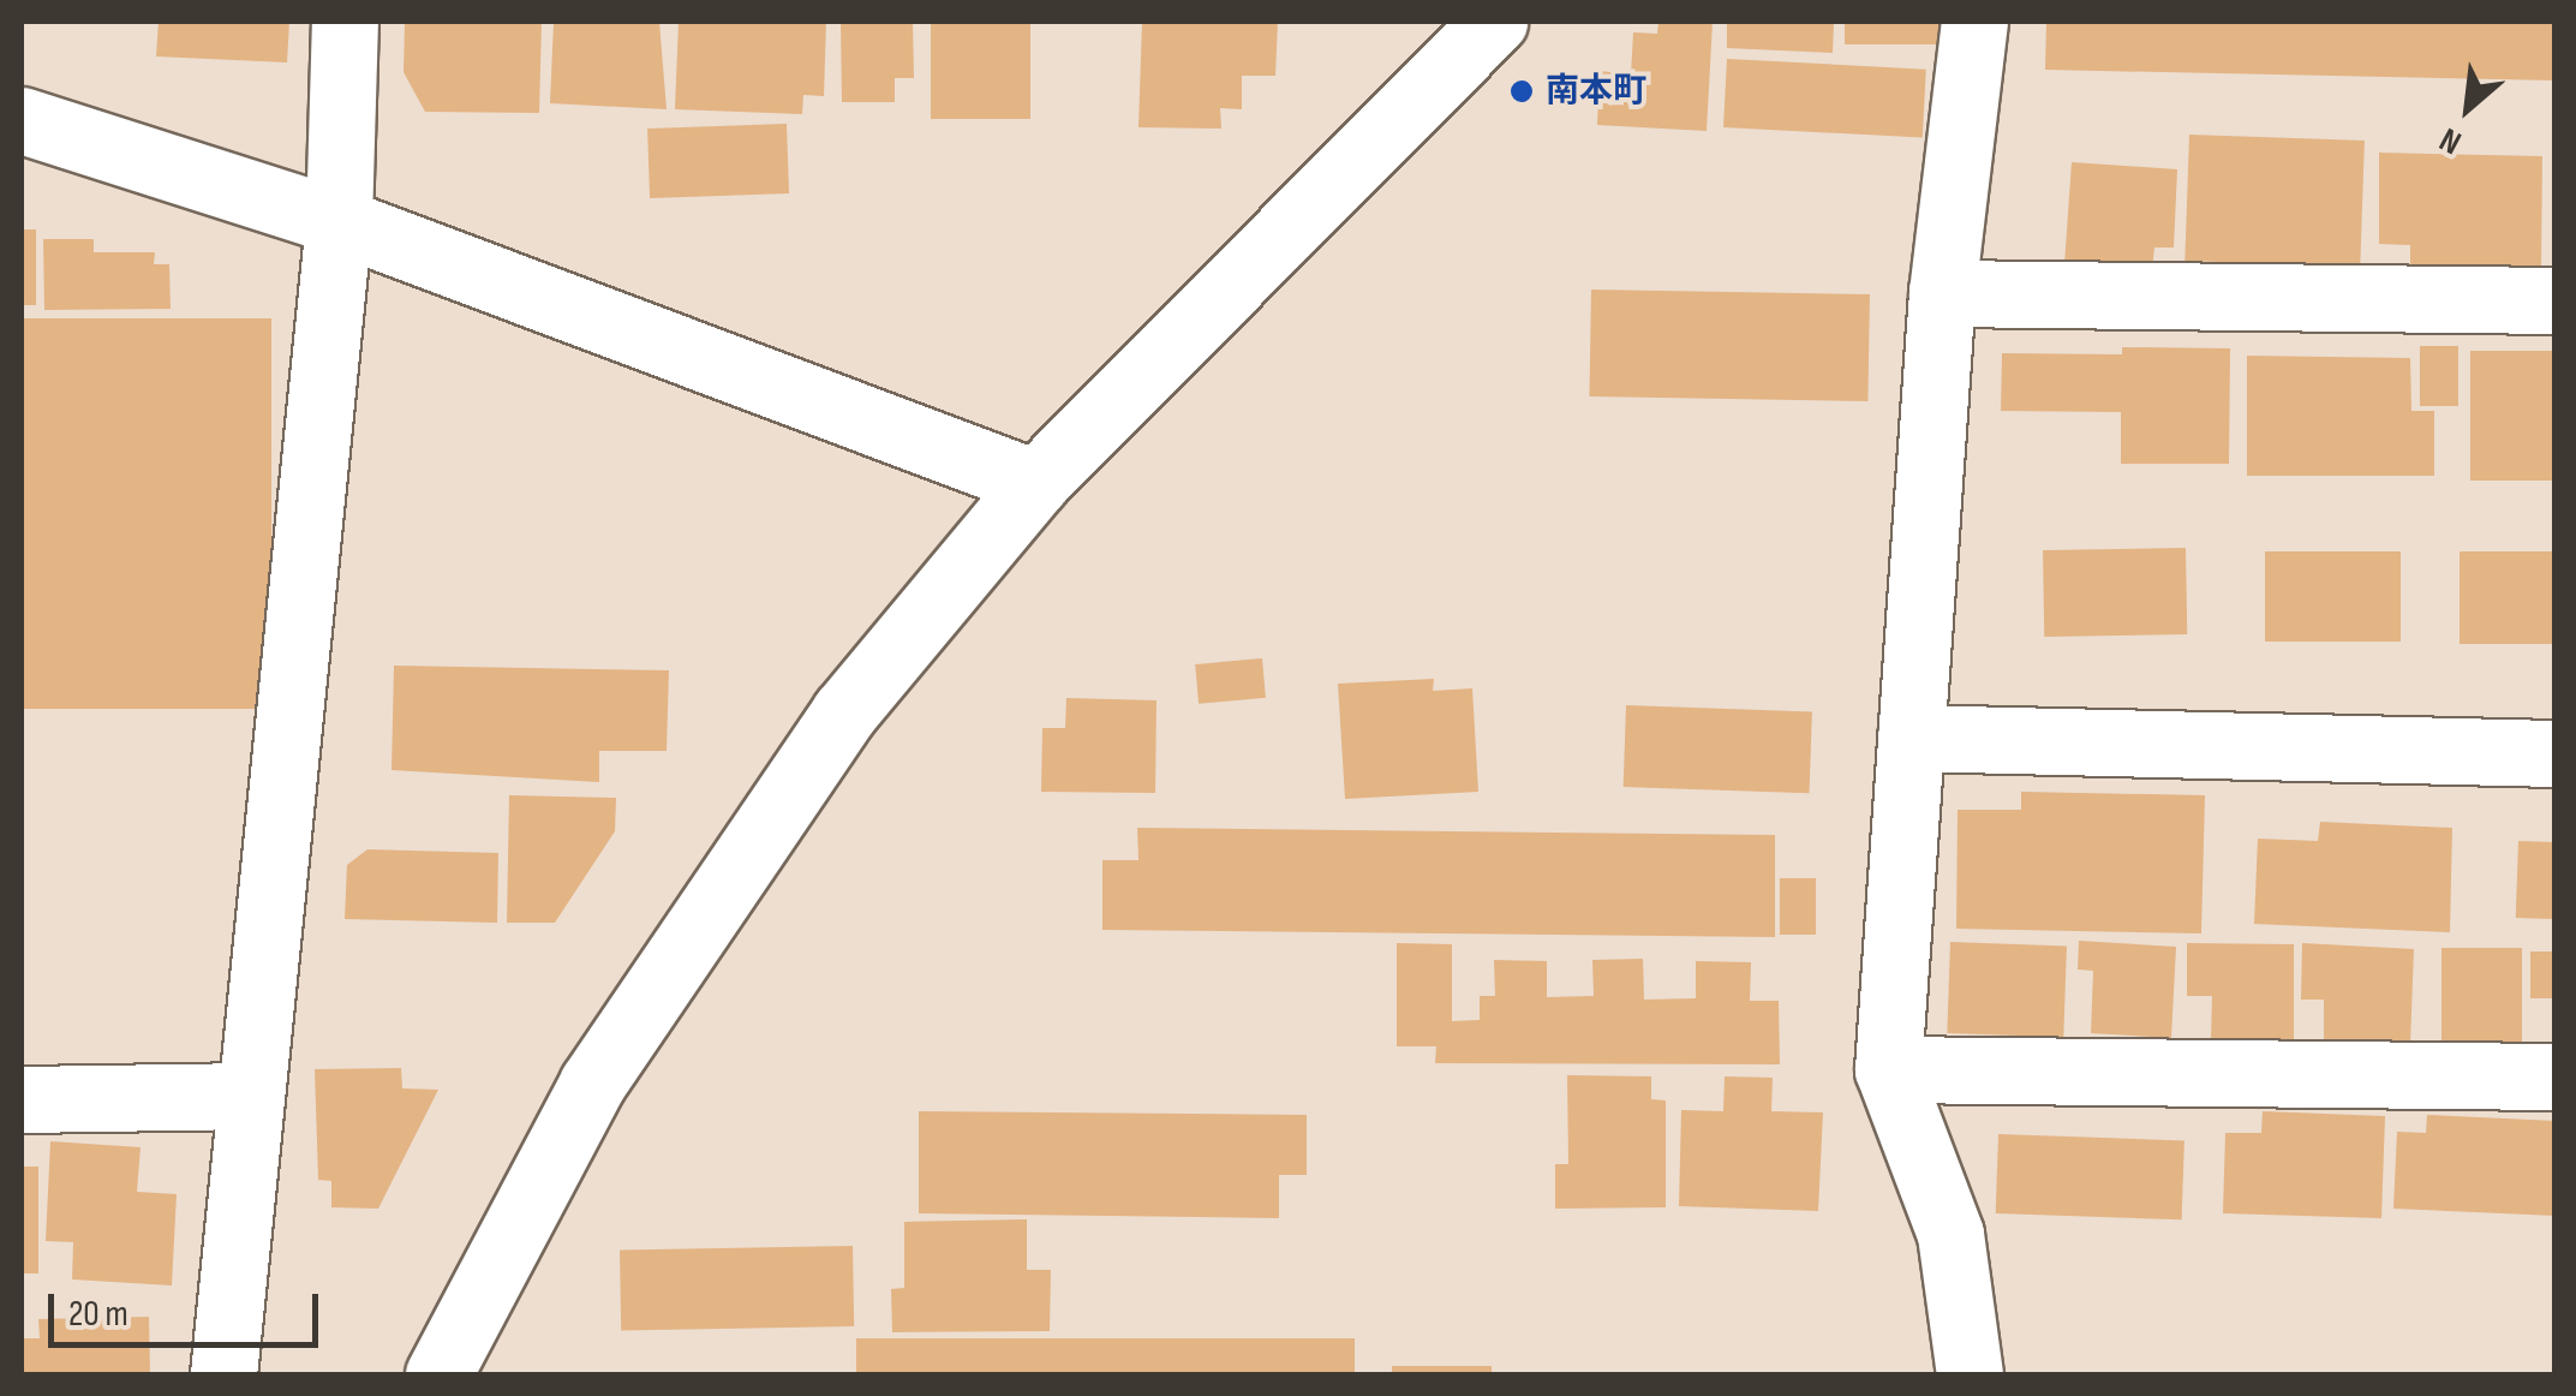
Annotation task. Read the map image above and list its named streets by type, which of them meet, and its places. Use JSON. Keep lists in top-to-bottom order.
{
  "places": ["南本町"],
  "scale_bar": "20 m",
  "north": "bottom left"
}
